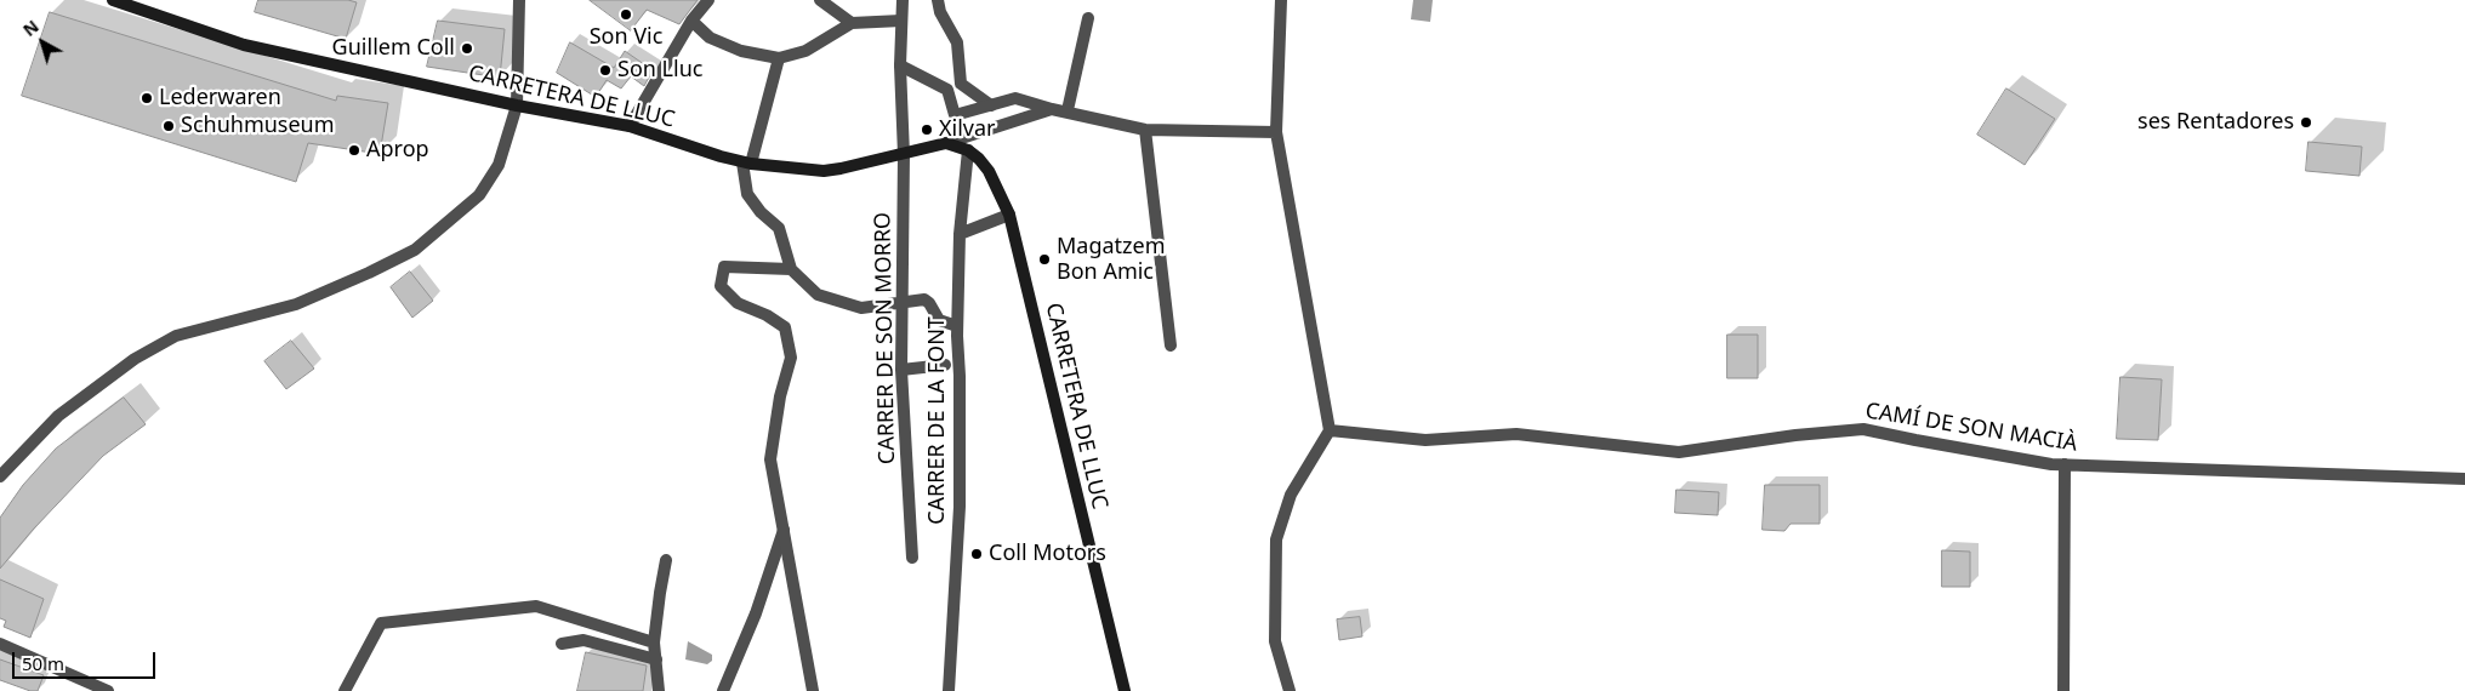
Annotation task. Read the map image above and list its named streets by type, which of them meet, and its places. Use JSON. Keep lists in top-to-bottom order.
{
  "streets": {
    "main road": ["CARRETERA DE LLUC"],
    "street": ["CARRER DE SON MORRO", "CARRER DE LA FONT", "CAMÍ DE SON MACIÀ"]
  },
  "crossings": [
    ["CARRETERA DE LLUC", "CARRER DE SON MORRO"],
    ["CARRETERA DE LLUC", "CARRER DE LA FONT"]
  ],
  "places": [
    "Son Vic",
    "Guillem Coll",
    "Son Lluc",
    "Lederwaren",
    "ses Rentadores",
    "Schuhmuseum",
    "Xilvar",
    "Aprop",
    "Magatzem Bon Amic",
    "Coll Motors"
  ],
  "scale_bar": "50 m",
  "north": "top left"
}
